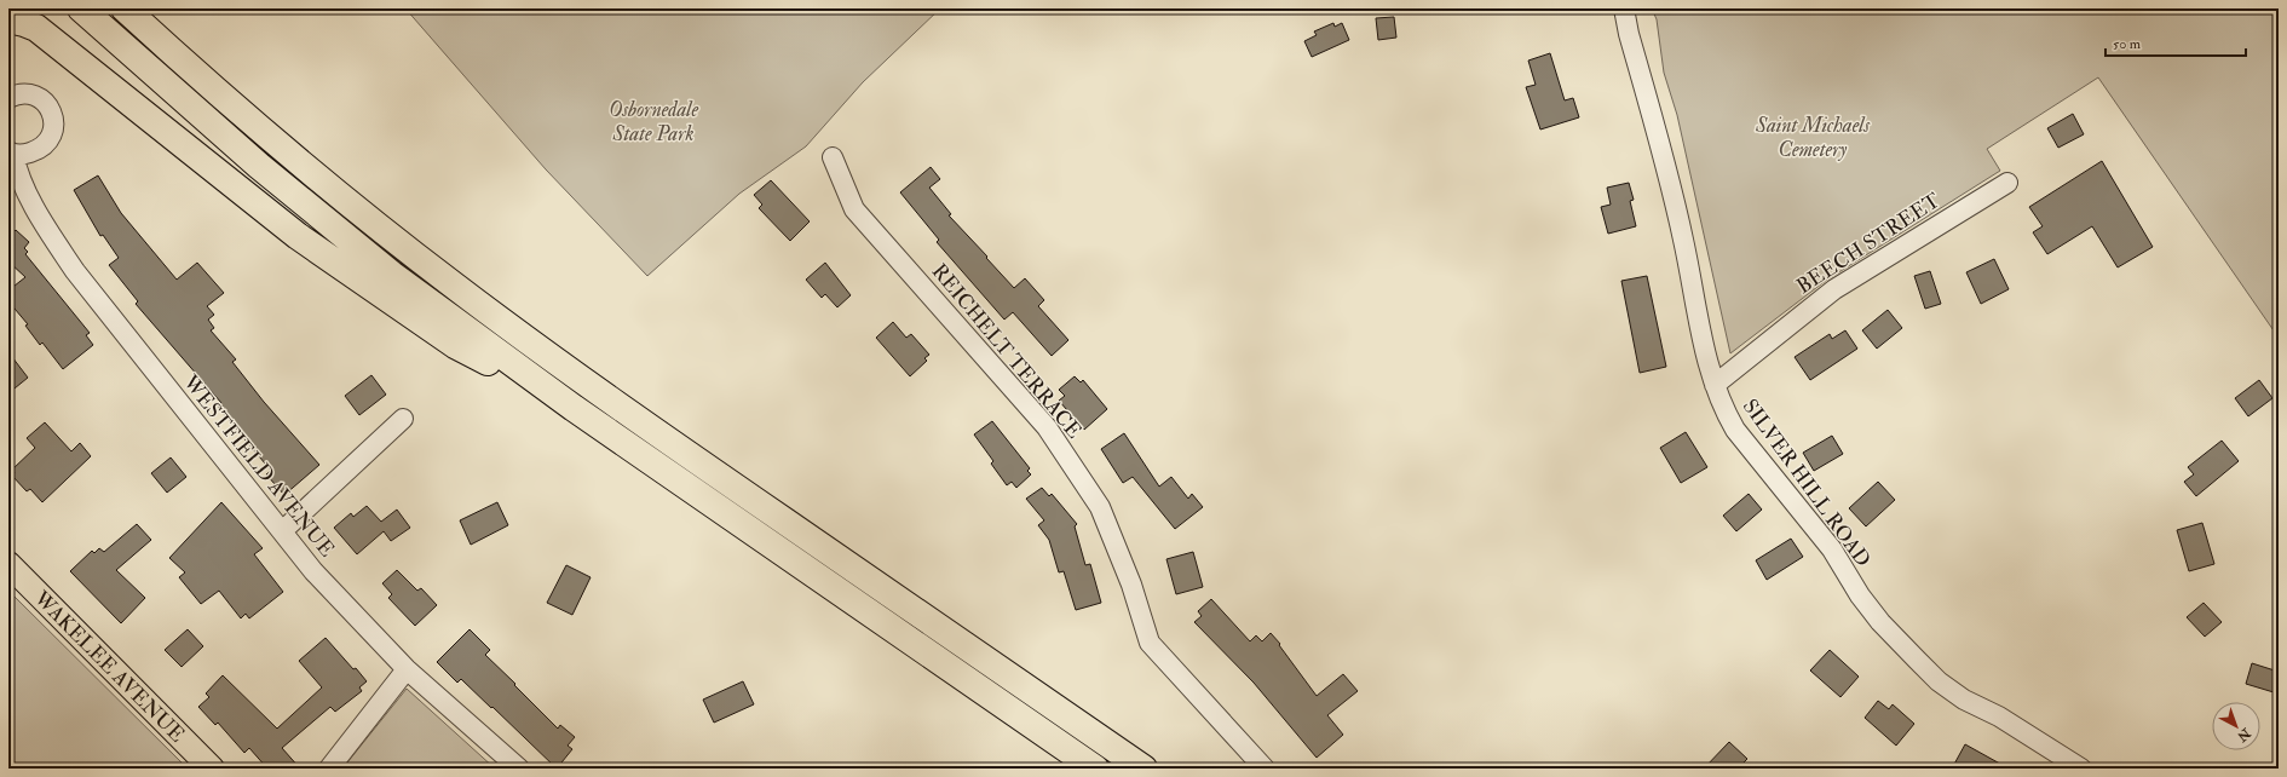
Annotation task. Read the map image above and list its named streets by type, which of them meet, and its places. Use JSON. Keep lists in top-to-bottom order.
{
  "streets": {
    "main road": ["WAKELEE AVENUE"],
    "street": [
      "BEECH STREET",
      "REICHELT TERRACE",
      "WESTFIELD AVENUE",
      "SILVER HILL ROAD"
    ]
  },
  "crossings": [
    ["BEECH STREET", "SILVER HILL ROAD"]
  ],
  "parks": ["Osbornedale State Park", "Saint Michaels Cemetery"],
  "scale_bar": "50 m",
  "north": "bottom right"
}
